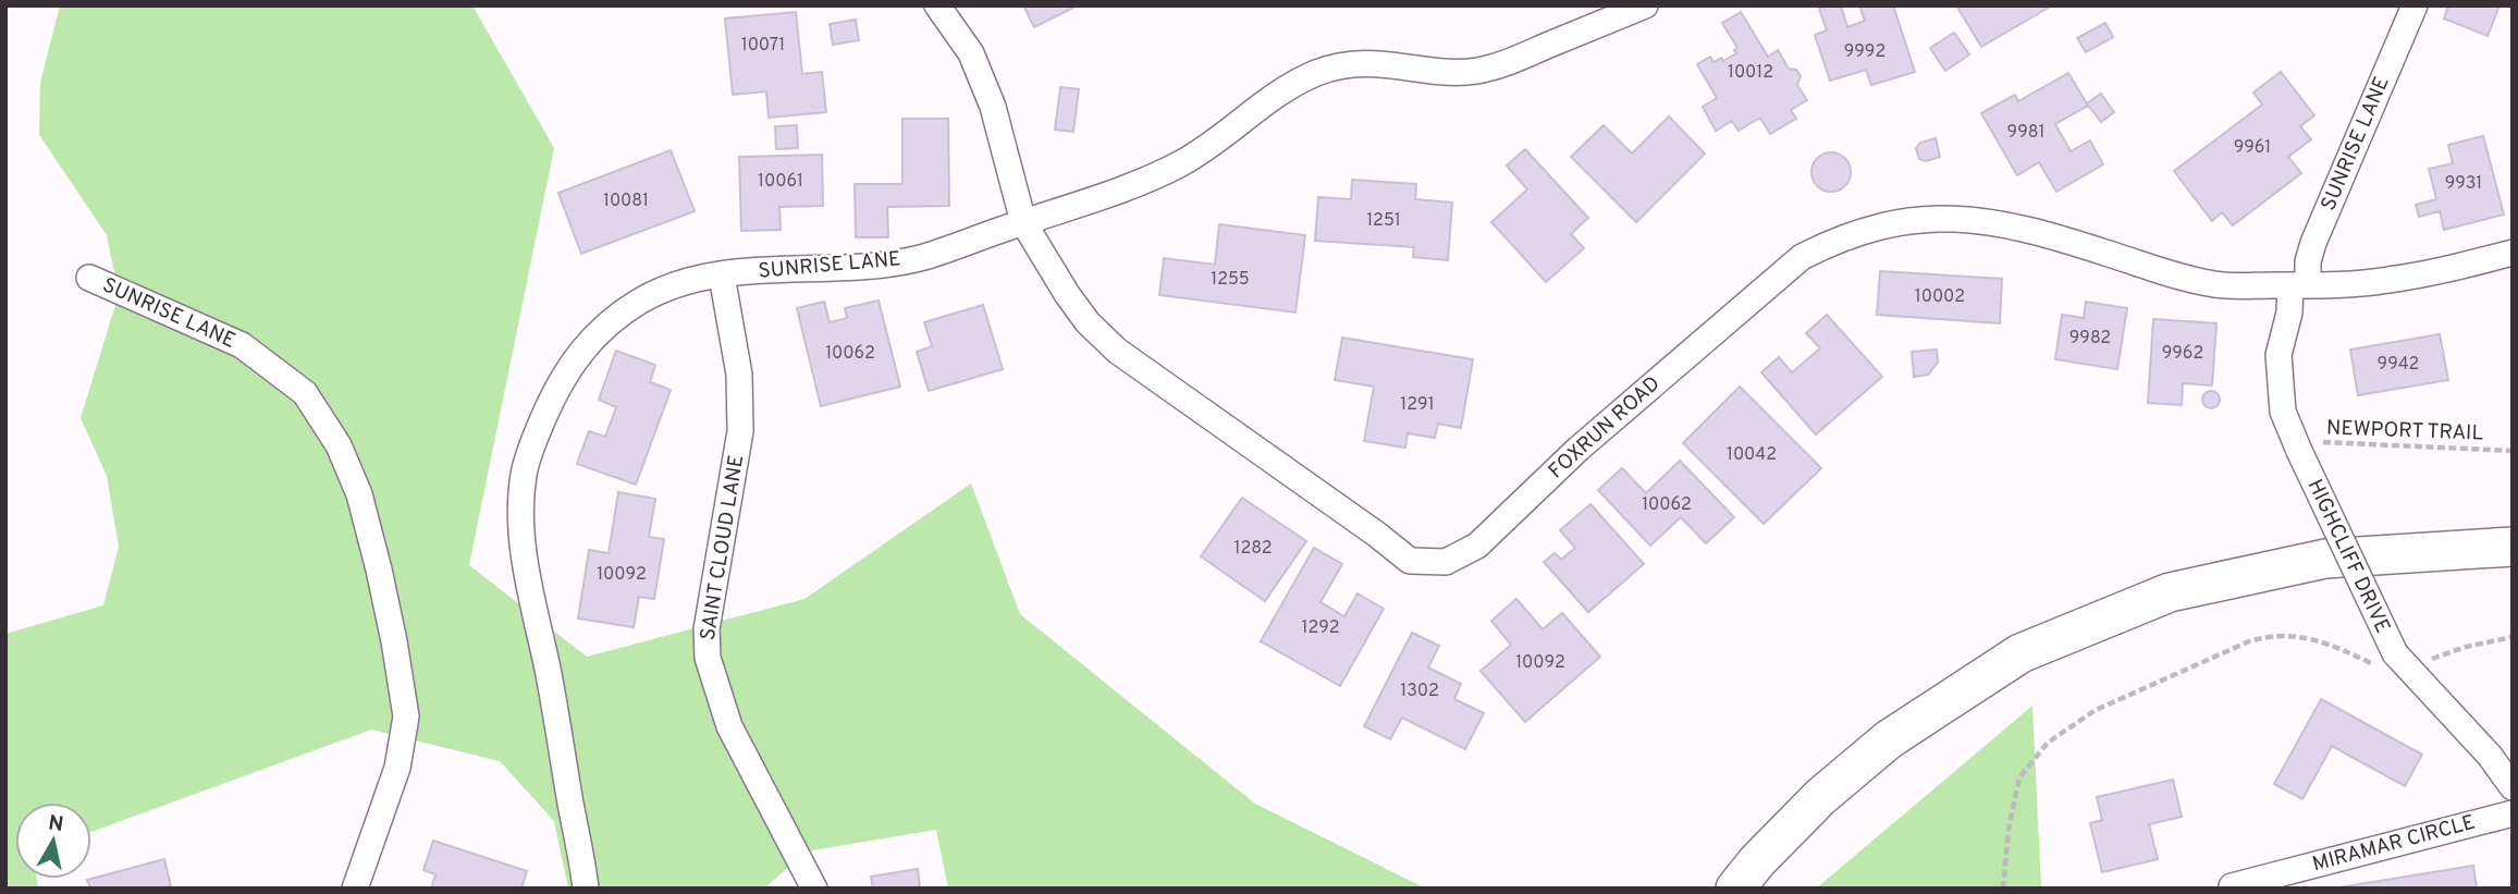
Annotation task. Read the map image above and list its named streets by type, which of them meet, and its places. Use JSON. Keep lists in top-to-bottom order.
{
  "streets": {
    "street": [
      "SUNRISE LANE",
      "FOXRUN ROAD",
      "SAINT CLOUD LANE",
      "HIGHCLIFF DRIVE",
      "MIRAMAR CIRCLE"
    ],
    "path": ["NEWPORT TRAIL"]
  },
  "crossings": [
    ["SUNRISE LANE", "FOXRUN ROAD"],
    ["SUNRISE LANE", "SAINT CLOUD LANE"],
    ["SUNRISE LANE", "HIGHCLIFF DRIVE"],
    ["FOXRUN ROAD", "HIGHCLIFF DRIVE"],
    ["NEWPORT TRAIL", "HIGHCLIFF DRIVE"]
  ],
  "house_numbers": [
    "10071",
    "9992",
    "10012",
    "9981",
    "9961",
    "10061",
    "9931",
    "10081",
    "1251",
    "1255",
    "10002",
    "9982",
    "10062",
    "9962",
    "9942",
    "1291",
    "10042",
    "10062",
    "1282",
    "10092",
    "1292",
    "10092",
    "1302"
  ],
  "north": "top"
}
